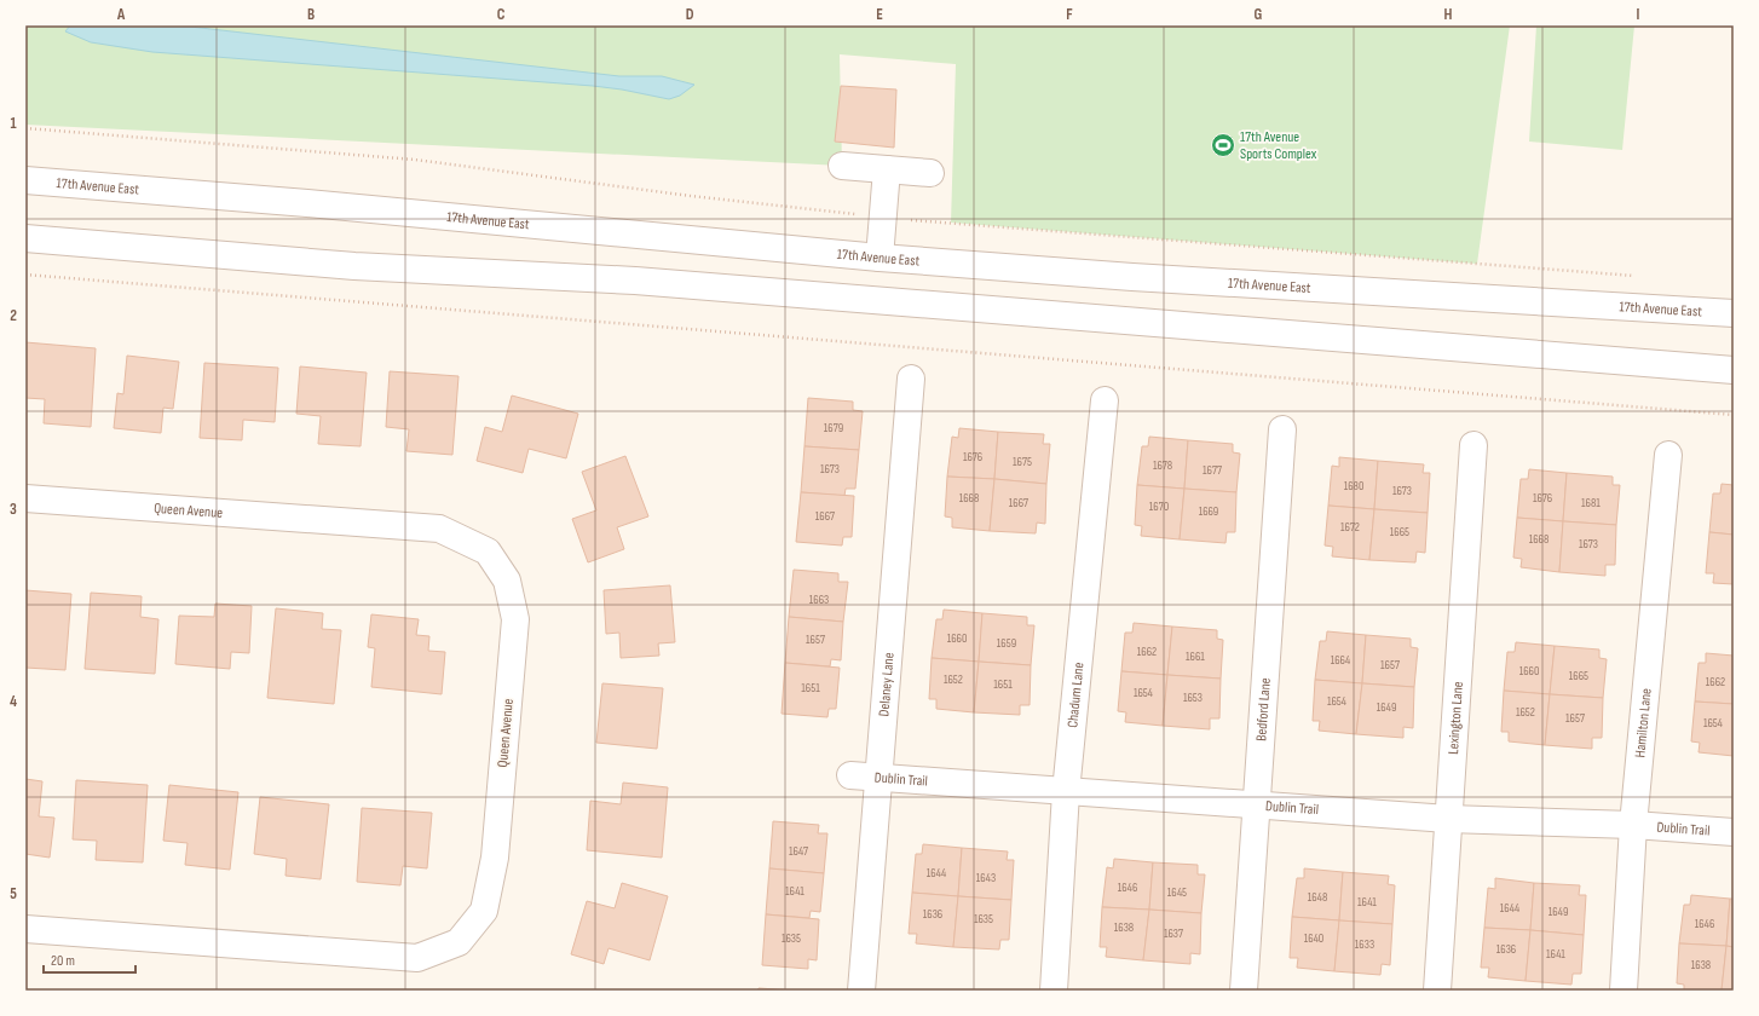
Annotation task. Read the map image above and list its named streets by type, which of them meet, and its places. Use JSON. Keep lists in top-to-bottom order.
{
  "streets": {
    "street": [
      "17th Avenue East",
      "Queen Avenue",
      "Delaney Lane",
      "Chadum Lane",
      "Bedford Lane",
      "Lexington Lane",
      "Hamilton Lane",
      "Dublin Trail"
    ]
  },
  "crossings": [
    ["Delaney Lane", "Dublin Trail"],
    ["Chadum Lane", "Dublin Trail"],
    ["Bedford Lane", "Dublin Trail"],
    ["Lexington Lane", "Dublin Trail"],
    ["Hamilton Lane", "Dublin Trail"]
  ],
  "places": {
    "sports": ["17th Avenue Sports Complex"]
  },
  "house_numbers": [
    "1679",
    "1676",
    "1675",
    "1678",
    "1673",
    "1677",
    "1680",
    "1673",
    "1668",
    "1676",
    "1667",
    "1681",
    "1670",
    "1669",
    "1667",
    "1672",
    "1665",
    "1668",
    "1673",
    "1663",
    "1660",
    "1657",
    "1659",
    "1662",
    "1661",
    "1664",
    "1657",
    "1660",
    "1665",
    "1652",
    "1662",
    "1651",
    "1651",
    "1654",
    "1653",
    "1654",
    "1649",
    "1652",
    "1657",
    "1654",
    "1647",
    "1644",
    "1643",
    "1646",
    "1641",
    "1645",
    "1648",
    "1641",
    "1644",
    "1649",
    "1636",
    "1635",
    "1646",
    "1638",
    "1637",
    "1635",
    "1640",
    "1633",
    "1636",
    "1641",
    "1638"
  ],
  "scale_bar": "20 m",
  "grid": {
    "columns": [
      "A",
      "B",
      "C",
      "D",
      "E",
      "F",
      "G",
      "H",
      "I"
    ],
    "rows": [
      "1",
      "2",
      "3",
      "4",
      "5"
    ]
  }
}
